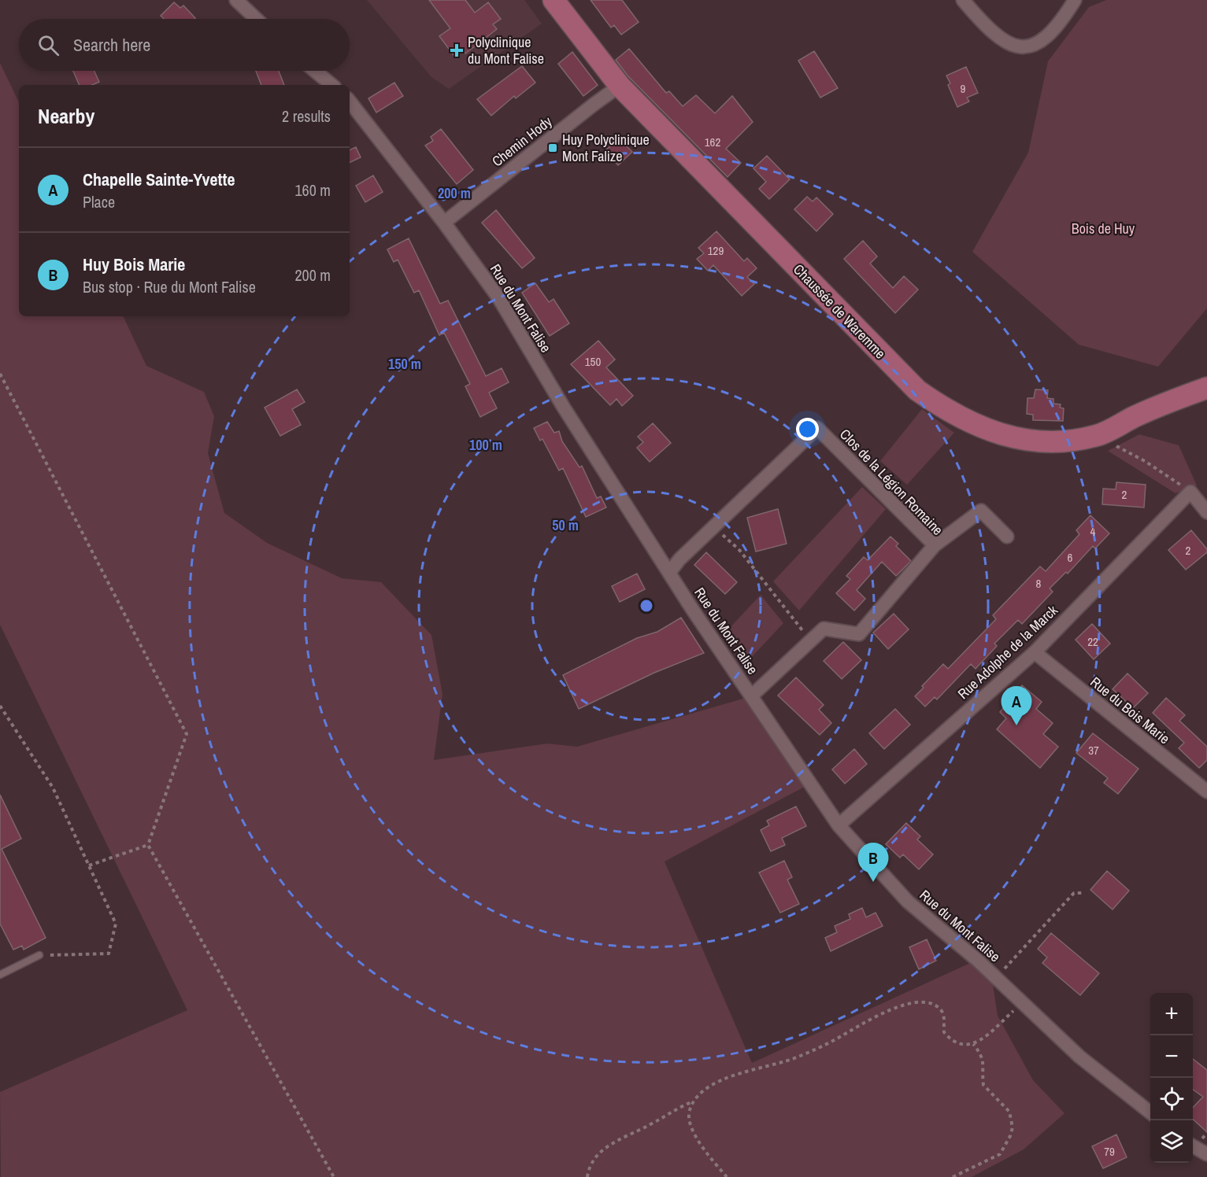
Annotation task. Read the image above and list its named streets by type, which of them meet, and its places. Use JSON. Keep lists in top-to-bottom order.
{
  "streets": {
    "main road": ["Chaussée de Waremme"],
    "street": [
      "Chemin Hody",
      "Rue du Mont Falise",
      "Clos de la Légion Romaine",
      "Rue Adolphe de la Marck",
      "Rue du Bois Marie"
    ]
  },
  "crossings": [
    ["Chemin Hody", "Rue du Mont Falise"],
    ["Chemin Hody", "Chaussée de Waremme"],
    ["Rue du Mont Falise", "Clos de la Légion Romaine"],
    ["Rue du Mont Falise", "Rue Adolphe de la Marck"],
    ["Rue Adolphe de la Marck", "Rue du Bois Marie"]
  ],
  "parks": ["Bois de Huy"],
  "places": {
    "health": ["Polyclinique du Mont Falise"],
    "transit": ["Huy Polyclinique Mont Falize"]
  },
  "house_numbers": [
    "9",
    "162",
    "129",
    "150",
    "2",
    "4",
    "2",
    "6",
    "8",
    "22",
    "37",
    "79"
  ],
  "page": {
    "search": "Search here",
    "heading": ["Nearby", "2 results"],
    "list": [
      {
        "mark": "A",
        "name": "Chapelle Sainte-Yvette",
        "note": "Place",
        "value": "160 m"
      },
      {
        "mark": "B",
        "name": "Huy Bois Marie",
        "note": "Bus stop · Rue du Mont Falise",
        "value": "200 m"
      }
    ],
    "pins": ["A", "B"],
    "map_buttons": ["+", "−"]
  },
  "rings": [
    "200 m",
    "150 m",
    "100 m",
    "50 m"
  ]
}
